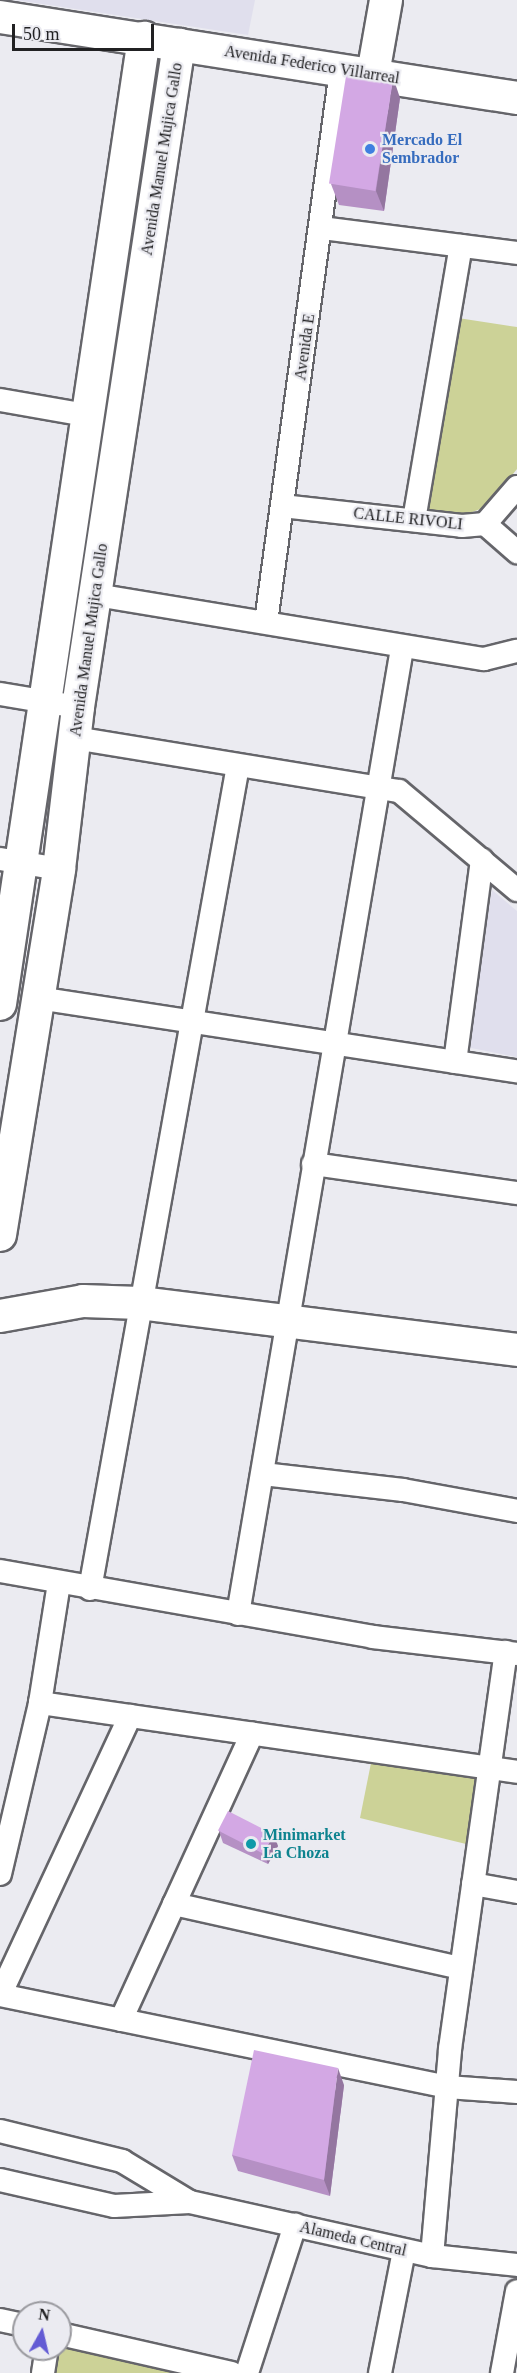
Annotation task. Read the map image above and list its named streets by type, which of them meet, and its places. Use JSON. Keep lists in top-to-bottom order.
{
  "streets": {
    "street": [
      "Avenida Federico Villarreal",
      "Avenida Manuel Mujica Gallo",
      "Avenida E",
      "CALLE RIVOLI",
      "Alameda Central"
    ]
  },
  "crossings": [
    ["Avenida Federico Villarreal", "Avenida Manuel Mujica Gallo"],
    ["Avenida Federico Villarreal", "Avenida E"],
    ["Avenida E", "CALLE RIVOLI"]
  ],
  "places": ["Mercado El Sembrador", "Minimarket La Choza"],
  "scale_bar": "50 m",
  "north": "top"
}
